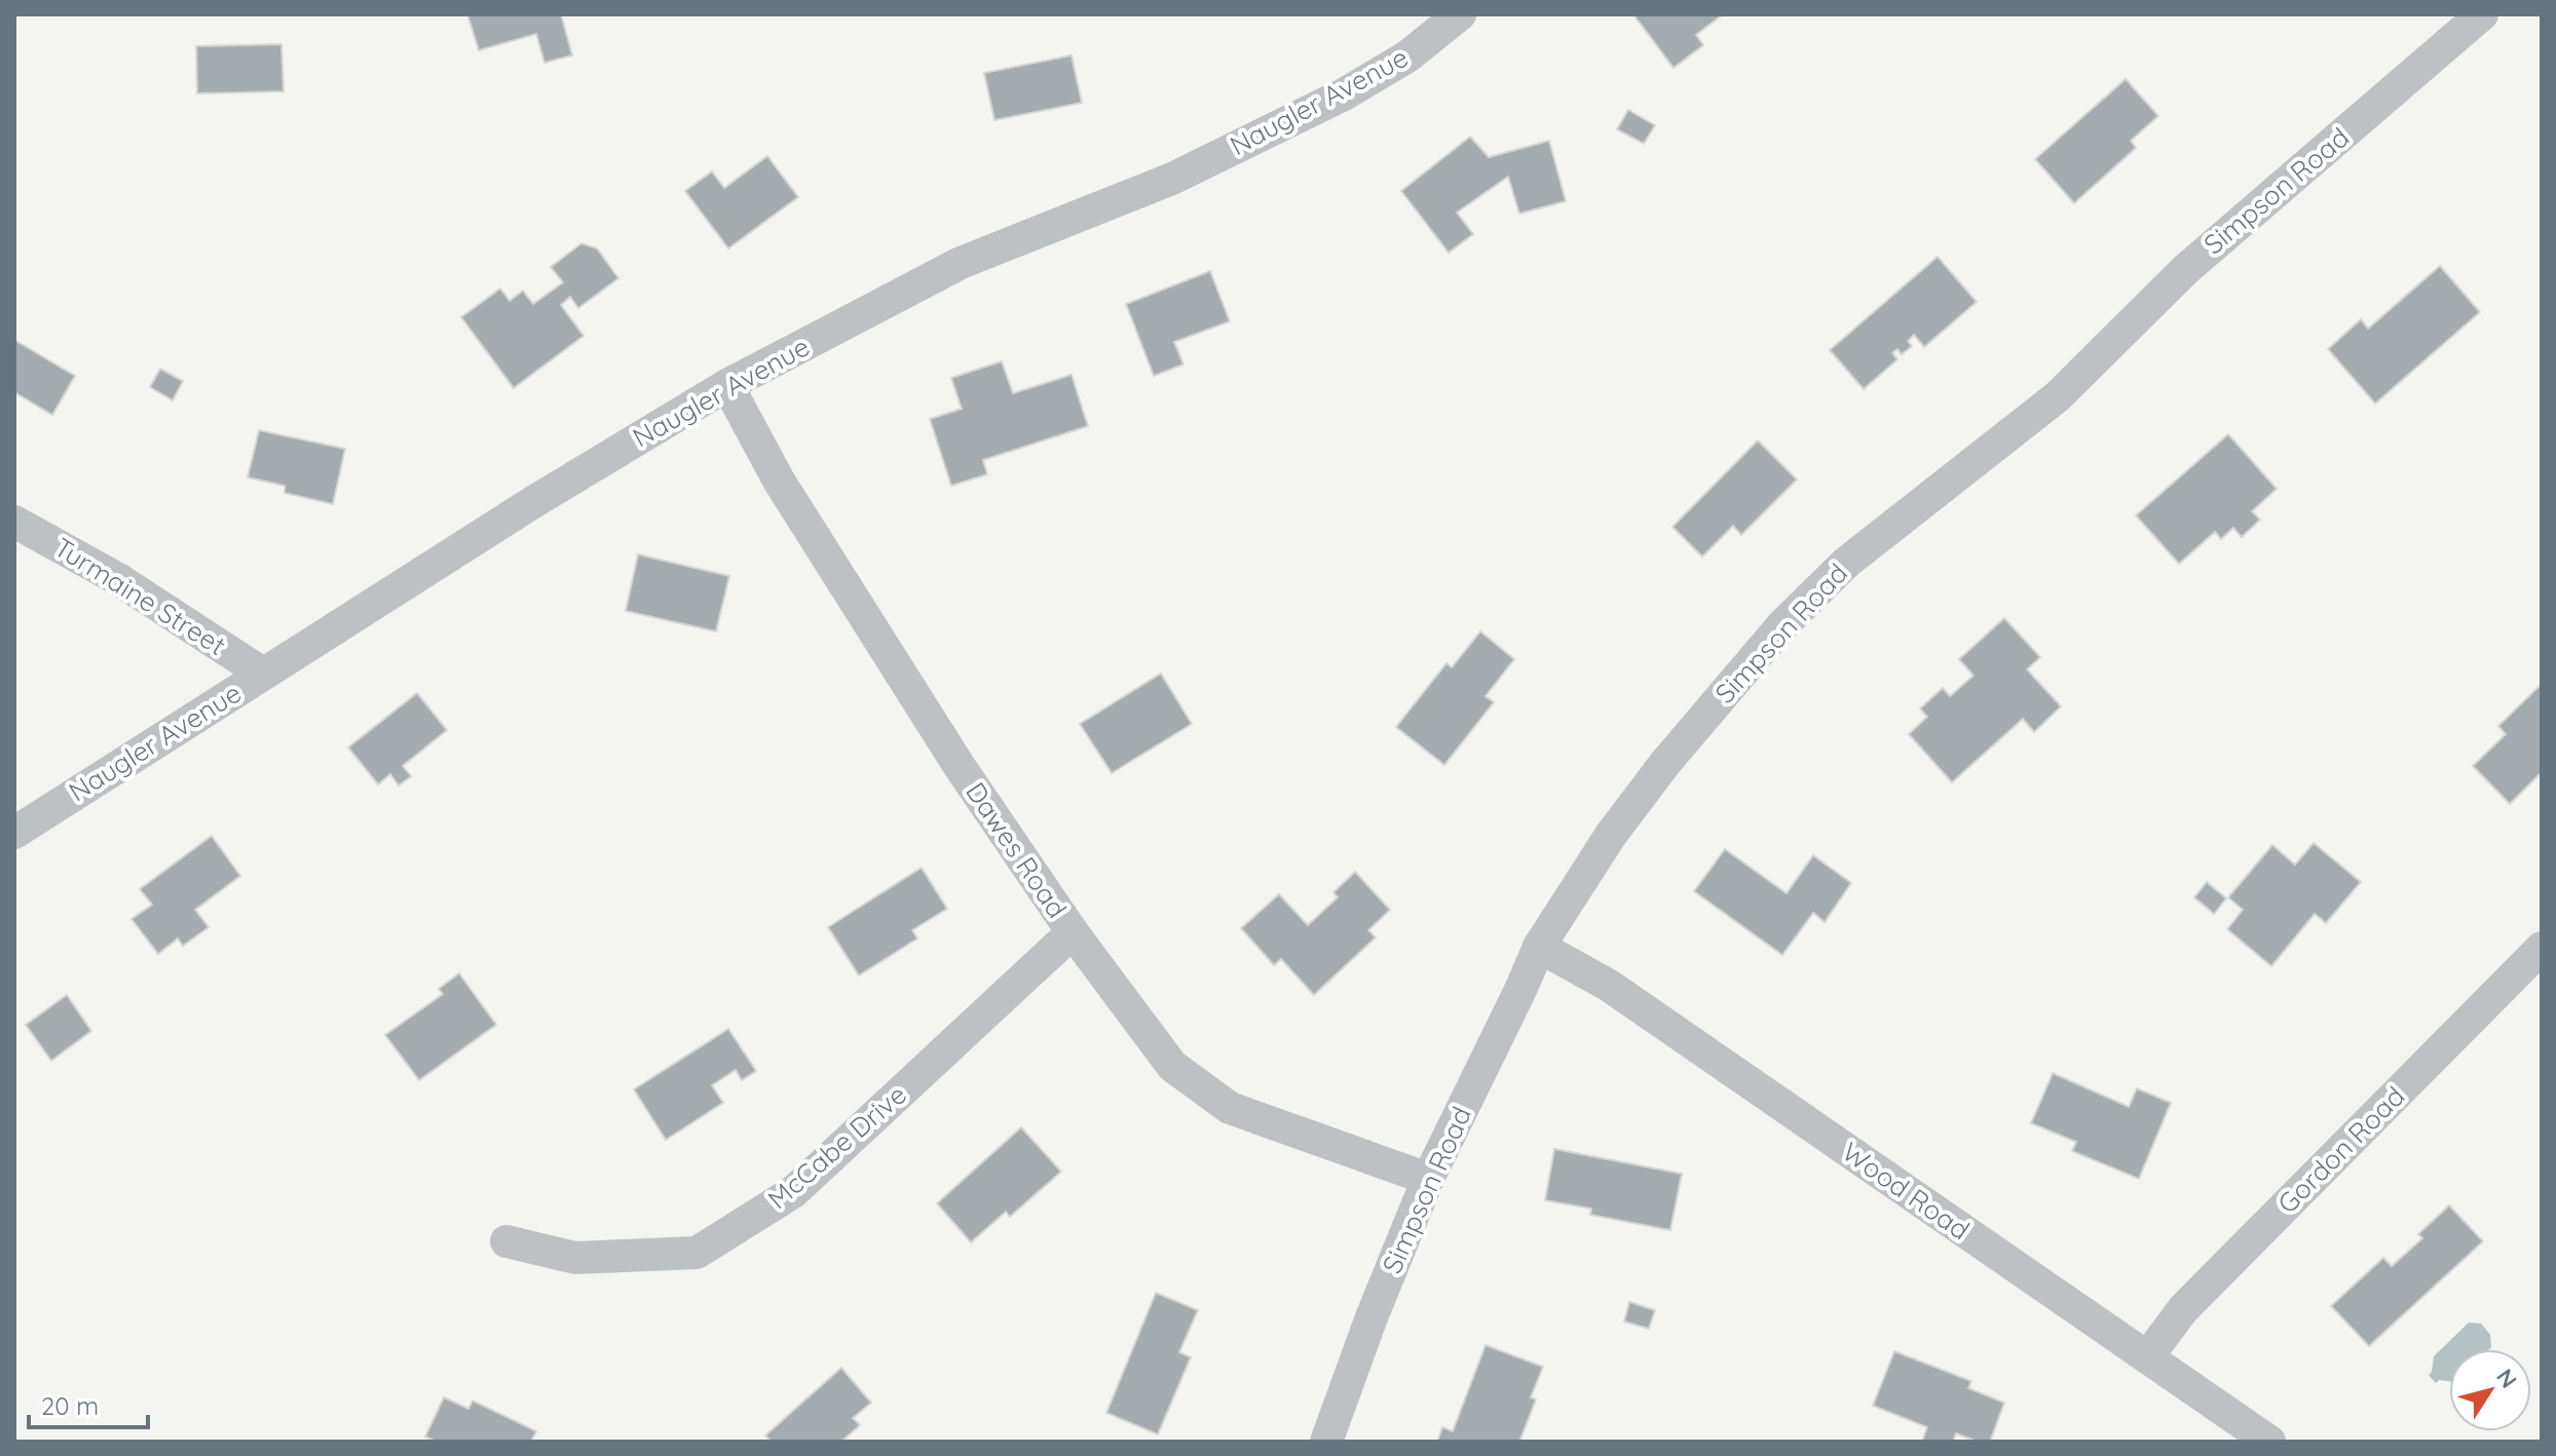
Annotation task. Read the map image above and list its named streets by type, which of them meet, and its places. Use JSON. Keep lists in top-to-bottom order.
{
  "streets": {
    "street": [
      "Naugler Avenue",
      "Simpson Road",
      "Turmaine Street",
      "Dawes Road",
      "McCabe Drive",
      "Gordon Road",
      "Wood Road"
    ]
  },
  "crossings": [
    ["Naugler Avenue", "Turmaine Street"],
    ["Naugler Avenue", "Dawes Road"],
    ["Simpson Road", "Dawes Road"],
    ["Simpson Road", "Wood Road"],
    ["Dawes Road", "McCabe Drive"],
    ["Gordon Road", "Wood Road"]
  ],
  "scale_bar": "20 m",
  "north": "top right"
}
